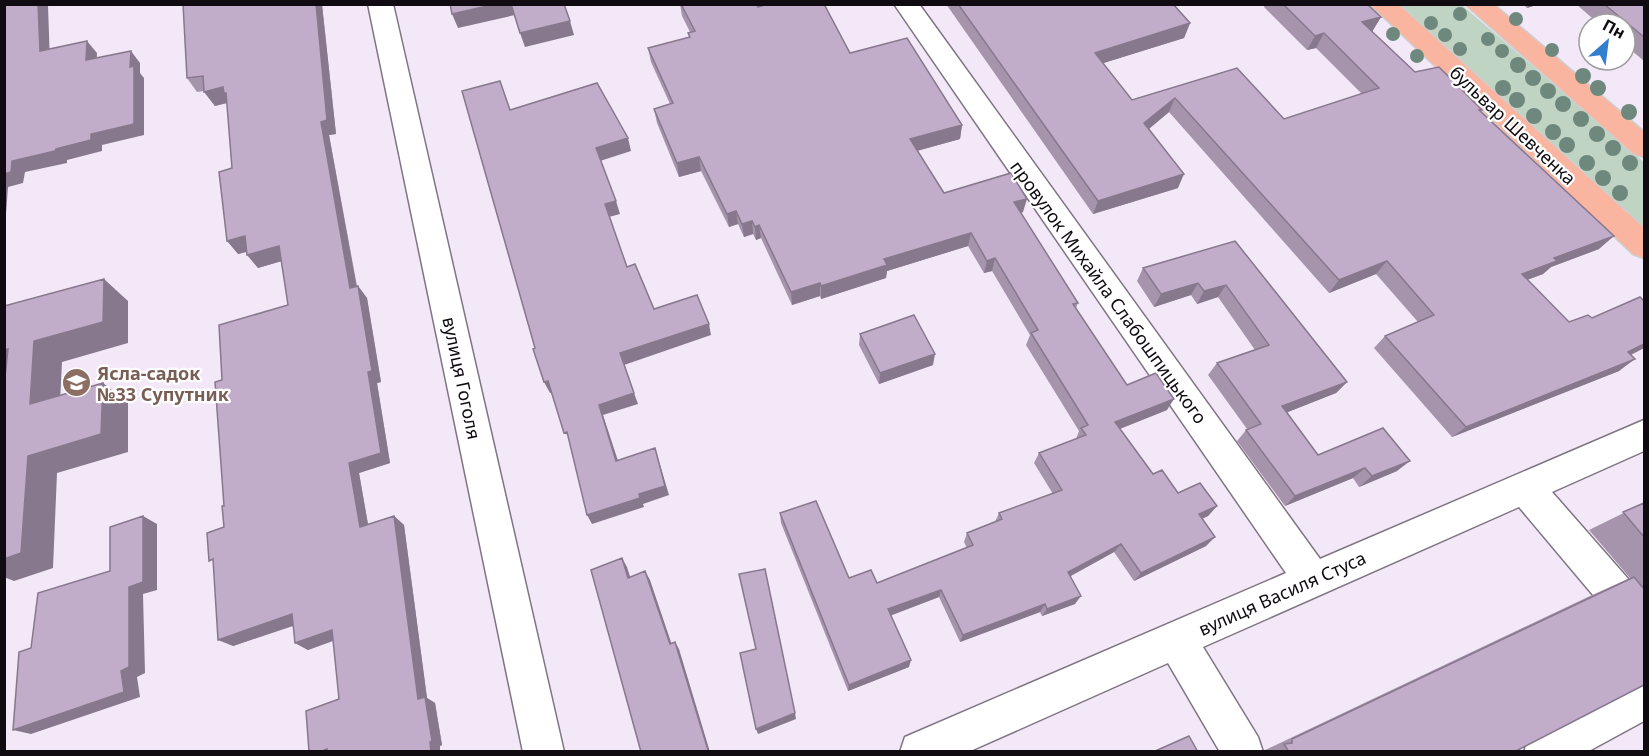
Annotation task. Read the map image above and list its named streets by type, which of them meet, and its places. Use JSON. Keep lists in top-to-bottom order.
{
  "streets": {
    "main road": ["бульвар Шевченка"],
    "street": ["провулок Михайла Слабошпицького", "вулиця Гоголя", "вулиця Василя Стуса"]
  },
  "crossings": [
    ["провулок Михайла Слабошпицького", "вулиця Василя Стуса"]
  ],
  "places": {
    "school or university": ["Ясла-садок №33 Супутник"]
  },
  "north": "top right"
}
